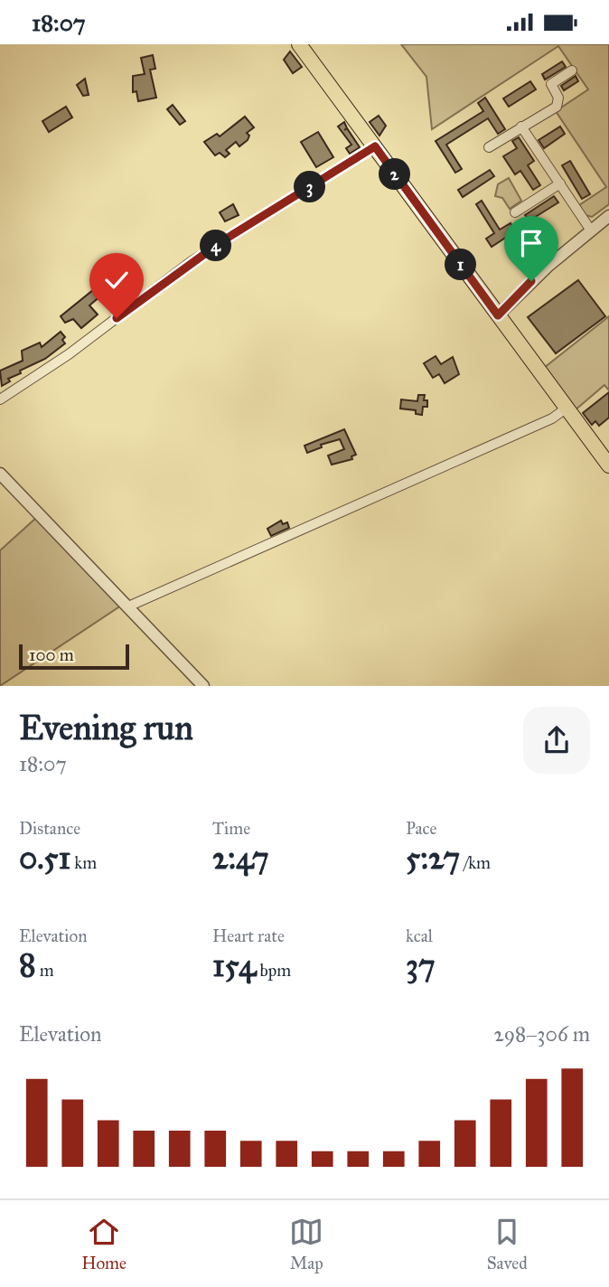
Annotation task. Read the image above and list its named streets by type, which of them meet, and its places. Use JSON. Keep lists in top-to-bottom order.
{
  "scale_bar": "100 m",
  "page": {
    "status": "18:07",
    "pins": [
      "2",
      "3",
      "4",
      "1"
    ],
    "scale": "100 m",
    "heading": ["Evening run", "18:07"],
    "stats": [
      ["Distance", "0.51 km"],
      ["Time", "2:47"],
      ["Pace", "5:27 /km"],
      ["Elevation", "8 m"],
      ["Heart rate", "154 bpm"],
      ["kcal", "37"]
    ],
    "chart": ["Elevation", "298–306 m"],
    "tabs": ["Home", "Map", "Saved"]
  }
}
